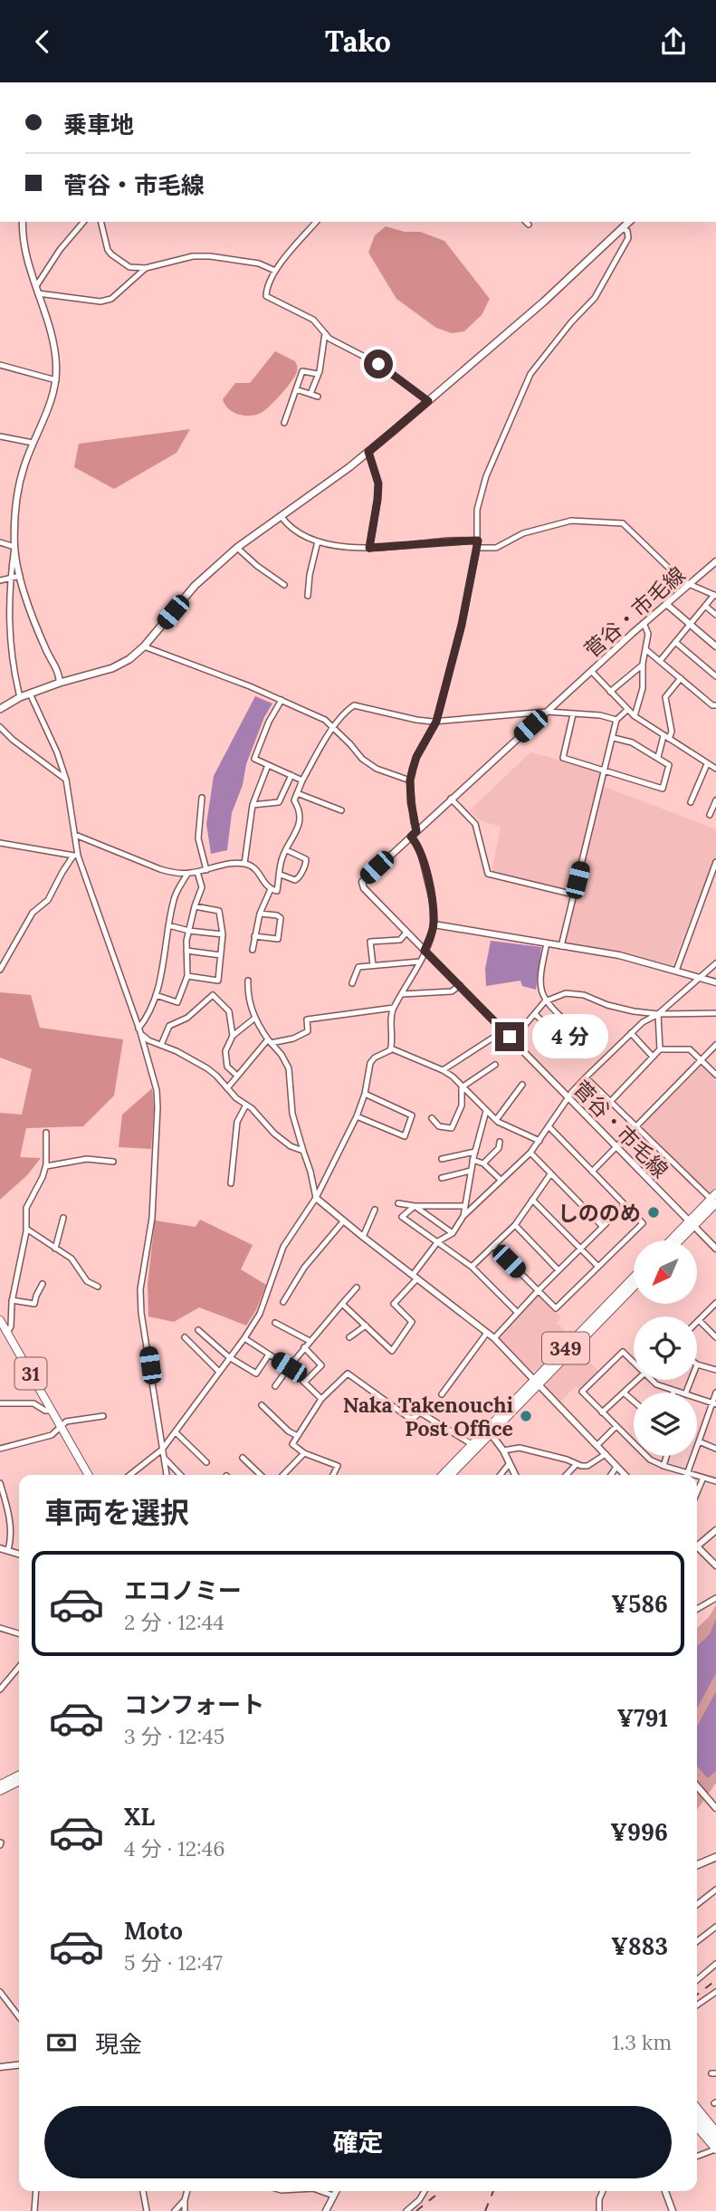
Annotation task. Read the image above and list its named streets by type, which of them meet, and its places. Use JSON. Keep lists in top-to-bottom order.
{
  "streets": {
    "main road": ["349", "31"],
    "street": ["菅谷・市毛線"]
  },
  "places": ["しののめ", "Naka Takenouchi Post Office"],
  "north": "bottom left",
  "page": {
    "header": "Tako",
    "banner": ["乗車地", "菅谷・市毛線"],
    "bubble": "4 分",
    "heading": "車両を選択",
    "list": [
      {
        "name": "エコノミー",
        "note": "2 分 · 12:44",
        "value": "¥586"
      },
      {
        "name": "コンフォート",
        "note": "3 分 · 12:45",
        "value": "¥791"
      },
      {
        "name": "XL",
        "note": "4 分 · 12:46",
        "value": "¥996"
      },
      {
        "name": "Moto",
        "note": "5 分 · 12:47",
        "value": "¥883"
      }
    ],
    "pay": ["現金", "1.3 km"],
    "buttons": "確定"
  }
}
